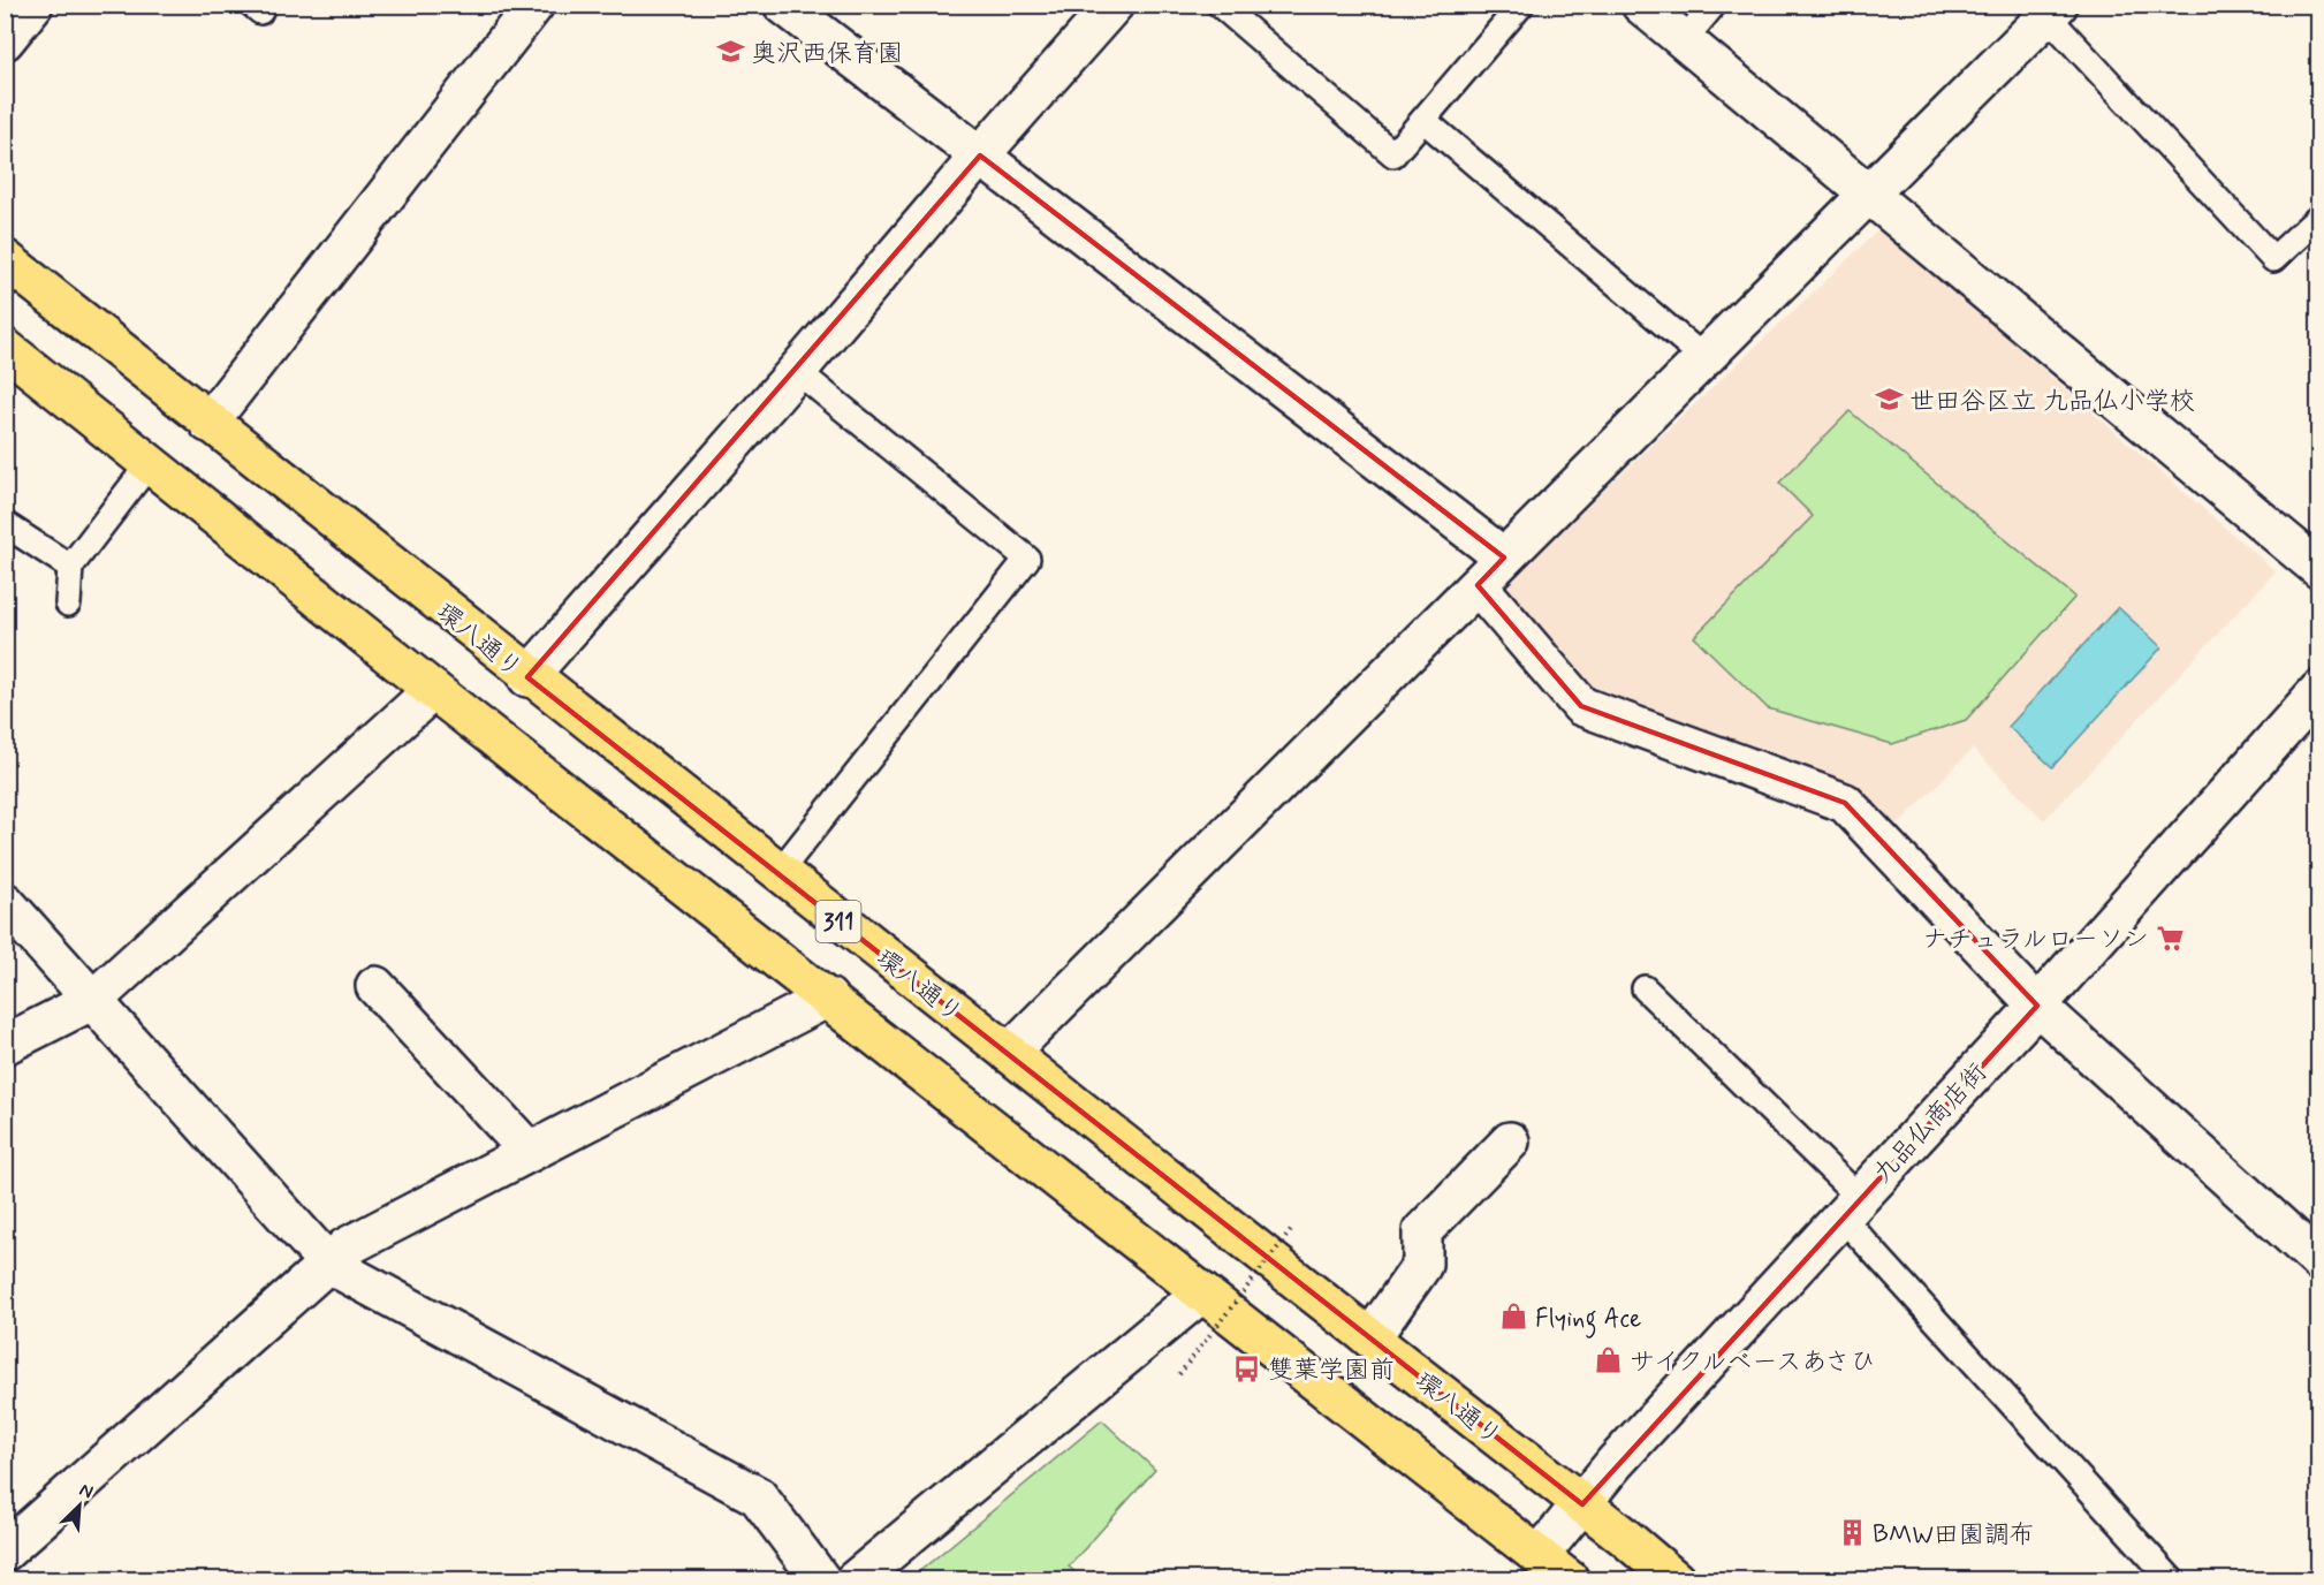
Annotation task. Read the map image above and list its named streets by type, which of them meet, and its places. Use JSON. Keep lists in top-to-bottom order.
{
  "streets": {
    "main road": ["環八通り", "311"],
    "street": ["九品仏商店街"]
  },
  "crossings": [
    ["環八通り", "九品仏商店街"],
    ["311", "九品仏商店街"]
  ],
  "places": {
    "school or university": ["奥沢西保育園", "世田谷区立 九品仏小学校"],
    "supermarket": ["ナチュラルローソン"],
    "shop": ["Flying Ace", "サイクルベースあさひ"],
    "bus stop": ["雙葉学園前"],
    "building": ["BMW田園調布"]
  },
  "north": "top right"
}
